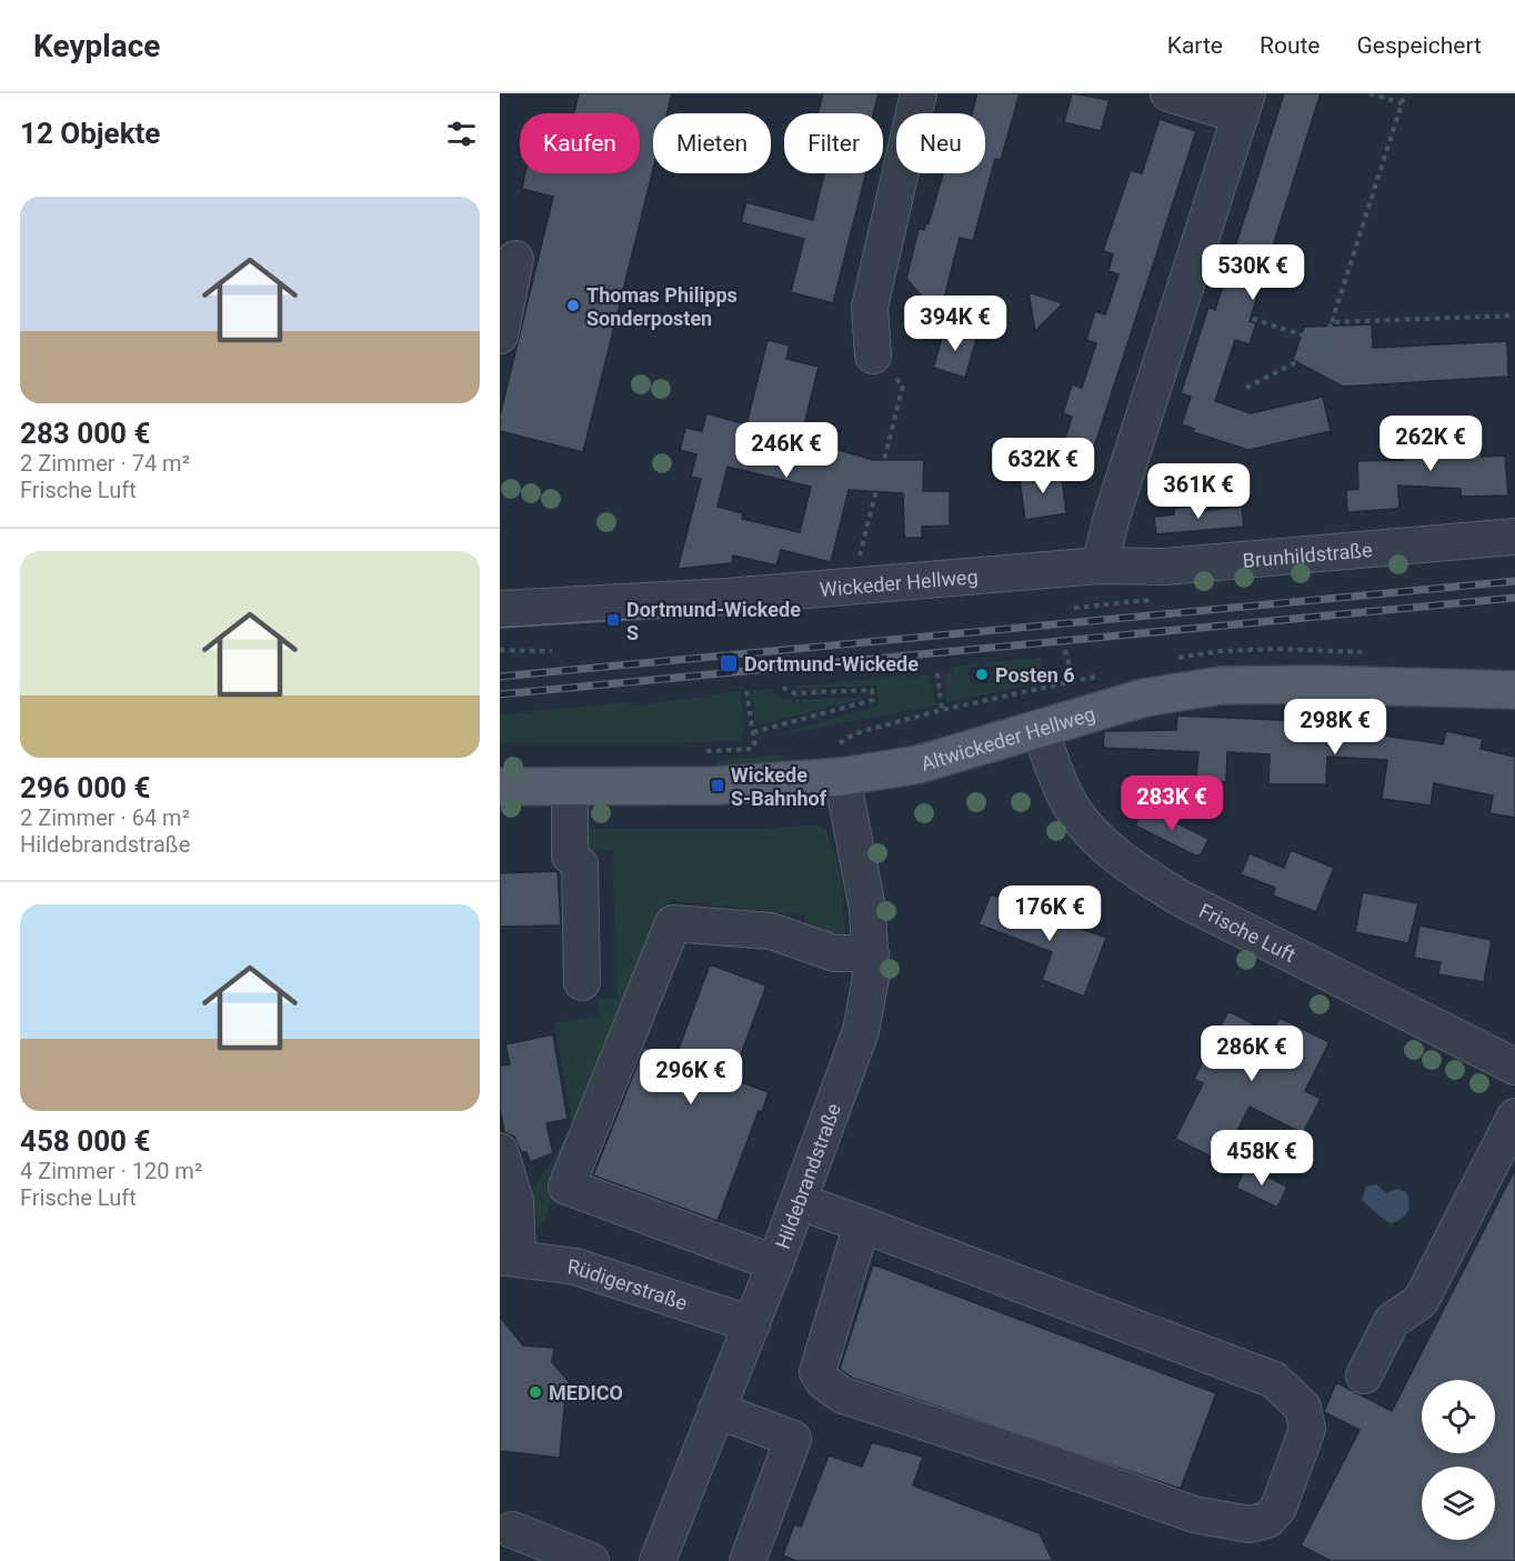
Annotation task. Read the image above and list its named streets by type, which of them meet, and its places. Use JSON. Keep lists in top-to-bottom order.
{
  "streets": {
    "main road": ["Altwickeder Hellweg"],
    "street": [
      "Brunhildstraße",
      "Wickeder Hellweg",
      "Frische Luft",
      "Hildebrandstraße",
      "Rüdigerstraße"
    ]
  },
  "crossings": [
    ["Brunhildstraße", "Wickeder Hellweg"],
    ["Altwickeder Hellweg", "Frische Luft"],
    ["Altwickeder Hellweg", "Hildebrandstraße"],
    ["Hildebrandstraße", "Rüdigerstraße"]
  ],
  "places": {
    "other": ["Thomas Philipps Sonderposten", "Posten 6", "MEDICO"],
    "transit": ["Dortmund-Wickede S", "Dortmund-Wickede", "Wickede S-Bahnhof"]
  },
  "page": {
    "header": "Keyplace",
    "nav": ["Karte", "Route", "Gespeichert"],
    "heading": "12 Objekte",
    "chip": [
      "Kaufen",
      "Mieten",
      "Filter",
      "Neu"
    ],
    "list": [
      {
        "name": "283 000 €",
        "note": "2 Zimmer · 74 m² · Frische Luft"
      },
      {
        "name": "296 000 €",
        "note": "2 Zimmer · 64 m² · Hildebrandstraße"
      },
      {
        "name": "458 000 €",
        "note": "4 Zimmer · 120 m² · Frische Luft"
      }
    ],
    "price": [
      "530K €",
      "394K €",
      "262K €",
      "246K €",
      "632K €",
      "361K €",
      "298K €",
      "283K €",
      "176K €",
      "286K €",
      "296K €",
      "458K €"
    ]
  }
}
